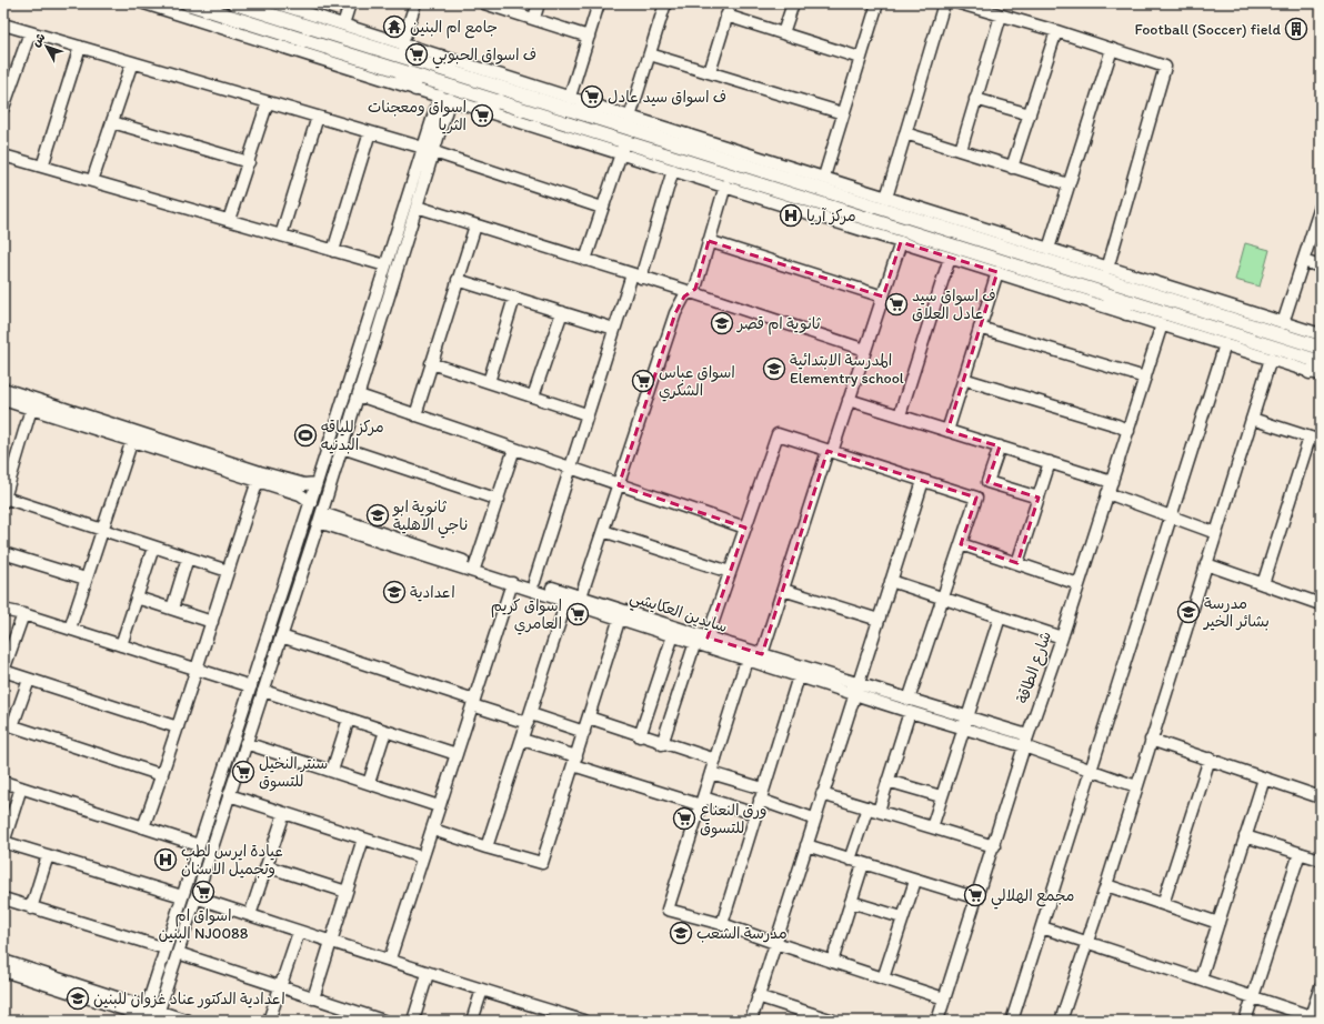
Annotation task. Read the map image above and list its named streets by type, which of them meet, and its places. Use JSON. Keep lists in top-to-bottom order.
{
  "streets": {
    "street": ["سايدين العكايشي", "شارع الطاقة"]
  },
  "crossings": [
    ["سايدين العكايشي", "شارع الطاقة"]
  ],
  "places": {
    "temple": ["جامع ام البنين"],
    "building": ["Football (Soccer) field"],
    "supermarket": [
      "ف اسواق الحبوبي",
      "ف اسواق سيد عادل",
      "اسواق ومعجنات الثريا",
      "ف اسواق سيد عادل العلاق",
      "اسواق عباس الشكري",
      "اسواق كريم العامري",
      "سنتر النخيل للتسوق",
      "ورق النعناع للتسوق",
      "اسواق ام البنين NJ0088",
      "مجمع الهلالي"
    ],
    "hospital": ["مركز آريا", "عيادة ايرس لطب وتجميل الاسنان"],
    "school or university": [
      "ثانوية ام قصر",
      "المدرسة الابتدائية Elementry school",
      "ثانوية ابو ناجي الاهلية",
      "اعدادية",
      "مدرسة بشائر الخير",
      "مدرسة الشعب",
      "اعدادية الدكتور عناد غزوان للبنين"
    ],
    "sports": ["مركز للياقه البدنيه"]
  },
  "north": "top left"
}
